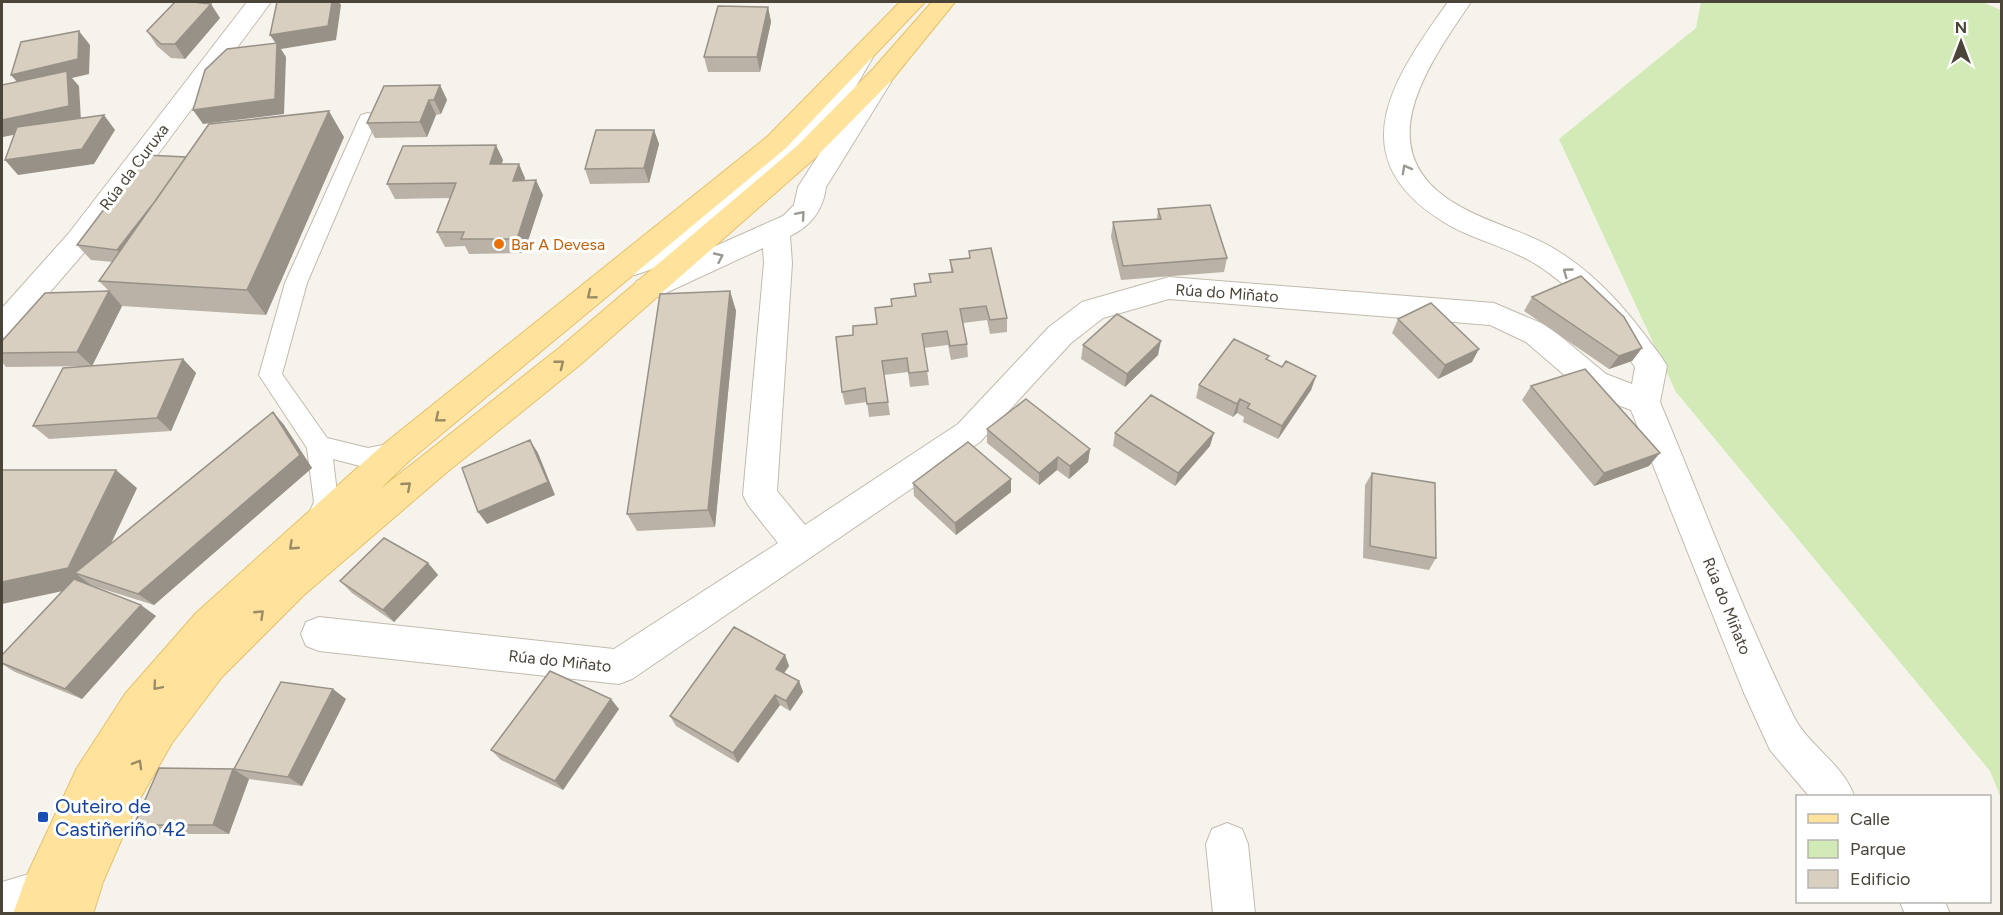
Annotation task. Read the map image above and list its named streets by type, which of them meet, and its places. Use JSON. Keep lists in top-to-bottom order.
{
  "streets": {
    "street": ["Rúa da Curuxa", "Rúa do Miñato"]
  },
  "places": {
    "other": ["Bar A Devesa"],
    "transit": ["Outeiro de Castiñeriño 42"]
  },
  "legend": ["Calle", "Parque", "Edificio"],
  "north": "top"
}
